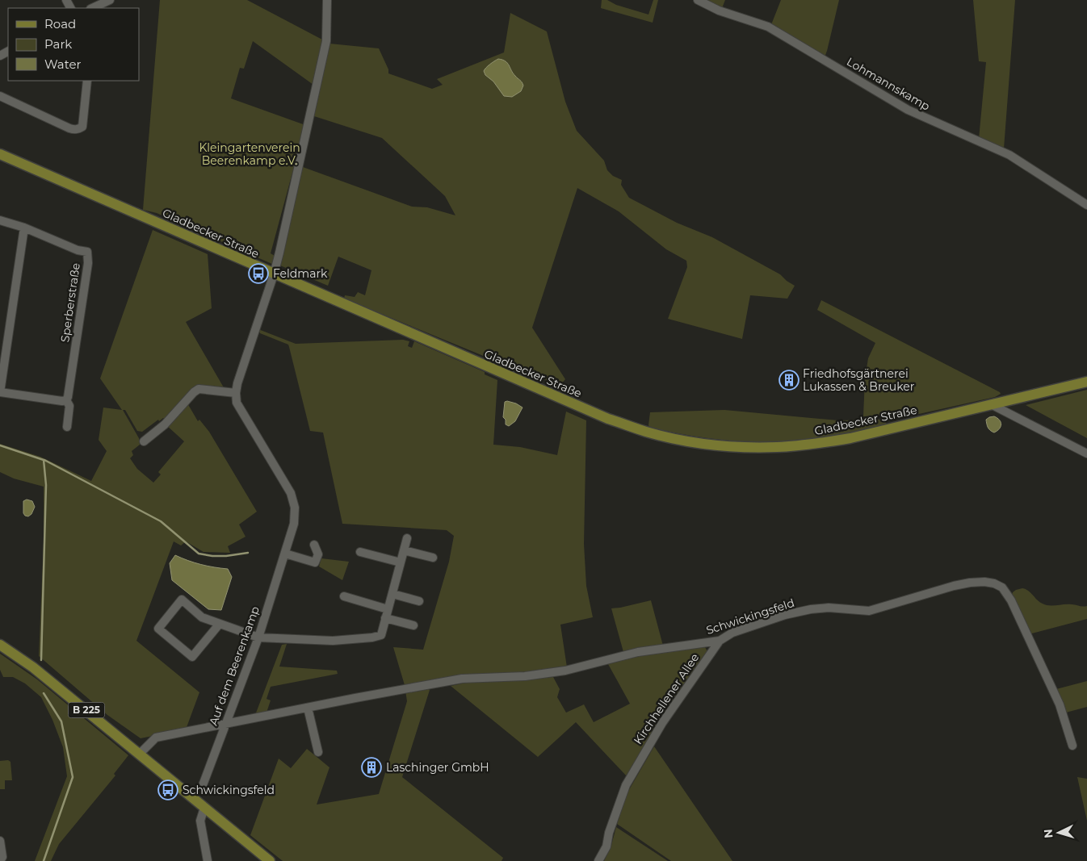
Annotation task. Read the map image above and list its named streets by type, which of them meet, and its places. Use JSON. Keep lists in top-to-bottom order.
{
  "streets": {
    "main road": ["Gladbecker Straße", "B 225"],
    "street": [
      "Lohmannskamp",
      "Sperberstraße",
      "Schwickingsfeld",
      "Auf dem Beerenkamp",
      "Kirchhellener Allee"
    ]
  },
  "crossings": [
    ["Schwickingsfeld", "Auf dem Beerenkamp"],
    ["Schwickingsfeld", "Kirchhellener Allee"],
    ["Schwickingsfeld", "B 225"]
  ],
  "parks": ["Kleingartenverein Beerenkamp e.V."],
  "places": {
    "bus stop": ["Feldmark", "Schwickingsfeld"],
    "building": ["Friedhofsgärtnerei Lukassen & Breuker", "Laschinger GmbH"]
  },
  "legend": ["Road", "Park", "Water"],
  "north": "left"
}
